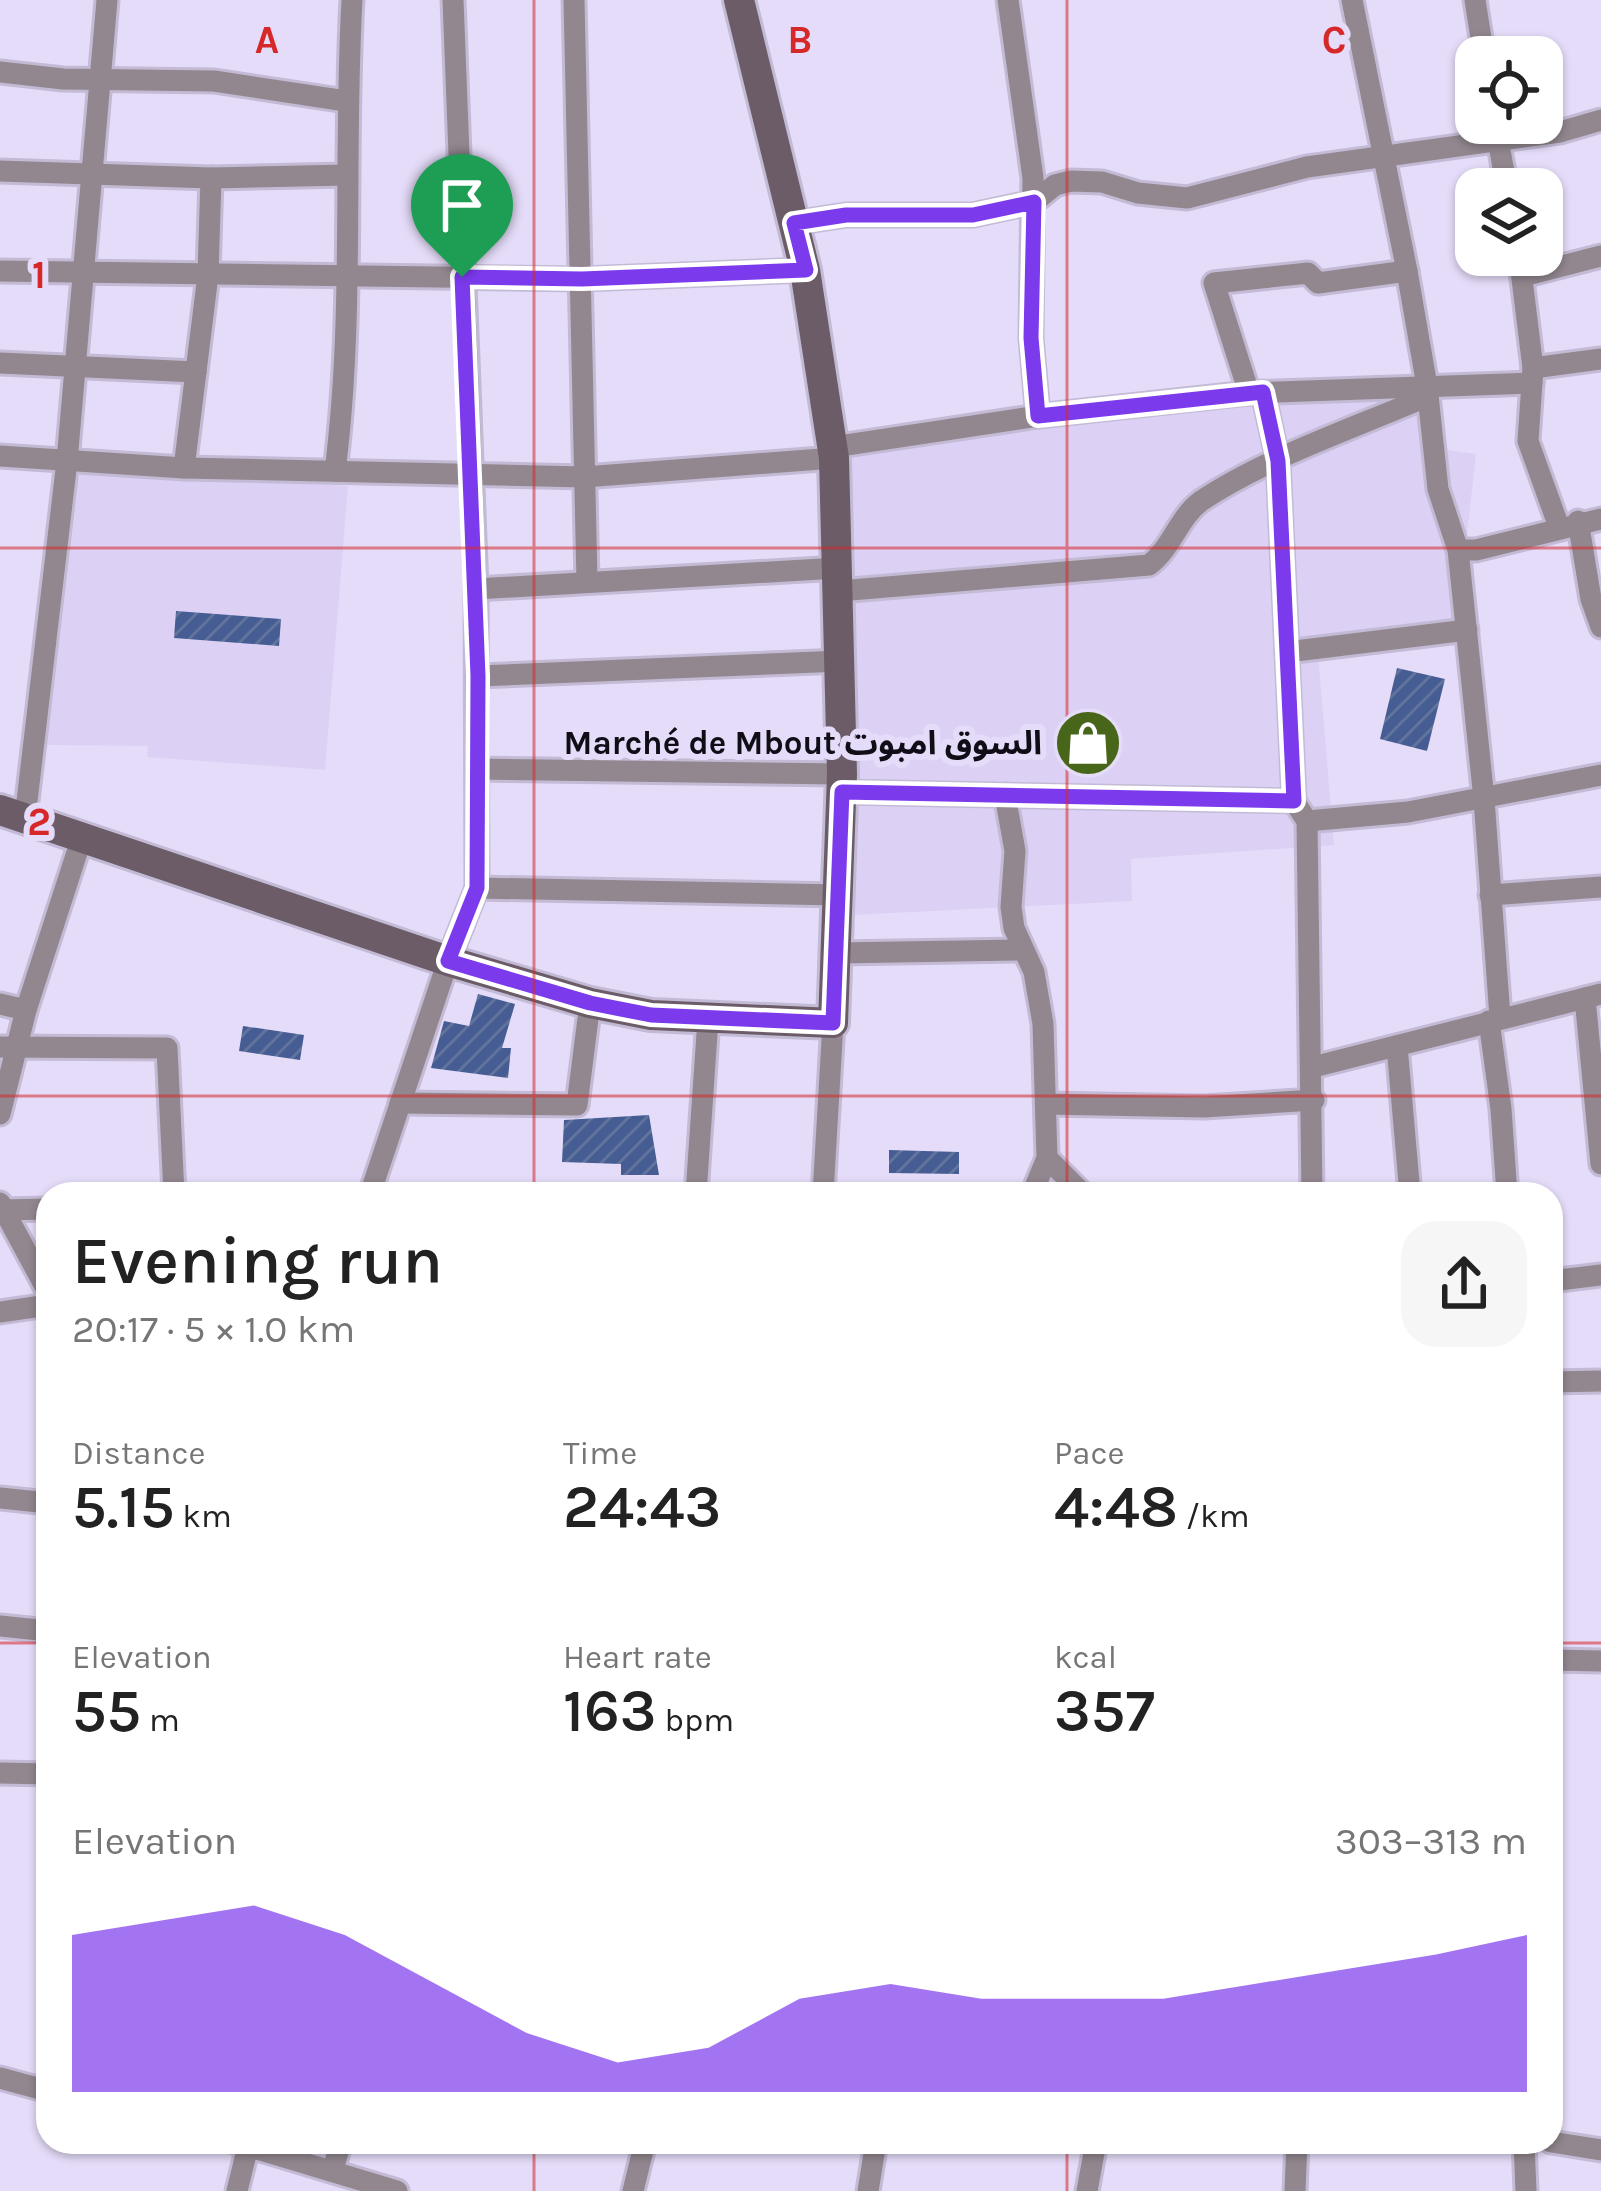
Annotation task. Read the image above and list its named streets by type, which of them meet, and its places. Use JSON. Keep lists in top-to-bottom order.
{
  "places": {
    "shop": ["Marché de Mbout السوق امبوت"]
  },
  "page": {
    "heading": ["Evening run", "20:17 · 5 × 1.0 km"],
    "stats": [
      ["Distance", "5.15 km"],
      ["Time", "24:43"],
      ["Pace", "4:48 /km"],
      ["Elevation", "55 m"],
      ["Heart rate", "163 bpm"],
      ["kcal", "357"]
    ],
    "chart": ["Elevation", "303–313 m"]
  },
  "grid": {
    "columns": ["A", "B", "C"],
    "rows": ["1", "2"]
  }
}
